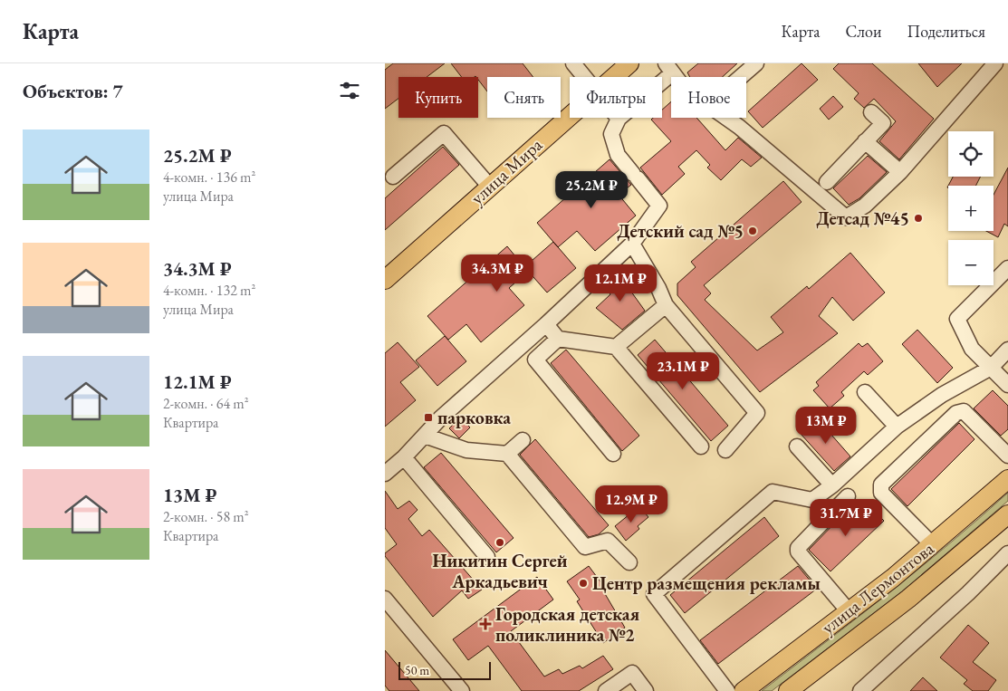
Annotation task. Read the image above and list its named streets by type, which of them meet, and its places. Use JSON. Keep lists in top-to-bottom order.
{
  "streets": {
    "main road": ["улица Мира", "улица Лермонтова"]
  },
  "places": {
    "other": [
      "Детсад №45",
      "Детский сад №5",
      "Никитин Сергей Аркадьевич",
      "Центр размещения рекламы"
    ],
    "transit": ["парковка"],
    "health": ["Городская детская поликлиника №2"]
  },
  "scale_bar": "50 m",
  "page": {
    "header": "Карта",
    "nav": ["Карта", "Слои", "Поделиться"],
    "heading": "Объектов: 7",
    "chip": [
      "Купить",
      "Снять",
      "Фильтры",
      "Новое"
    ],
    "list": [
      {
        "name": "25.2M ₽",
        "note": "4-комн. · 136 m² · улица Мира"
      },
      {
        "name": "34.3M ₽",
        "note": "4-комн. · 132 m² · улица Мира"
      },
      {
        "name": "12.1M ₽",
        "note": "2-комн. · 64 m² · Квартира"
      },
      {
        "name": "13M ₽",
        "note": "2-комн. · 58 m² · Квартира"
      }
    ],
    "map_buttons": ["+", "−"],
    "price": [
      "25.2M ₽",
      "34.3M ₽",
      "12.1M ₽",
      "23.1M ₽",
      "13M ₽",
      "12.9M ₽",
      "31.7M ₽"
    ],
    "scale": "50 m"
  }
}
